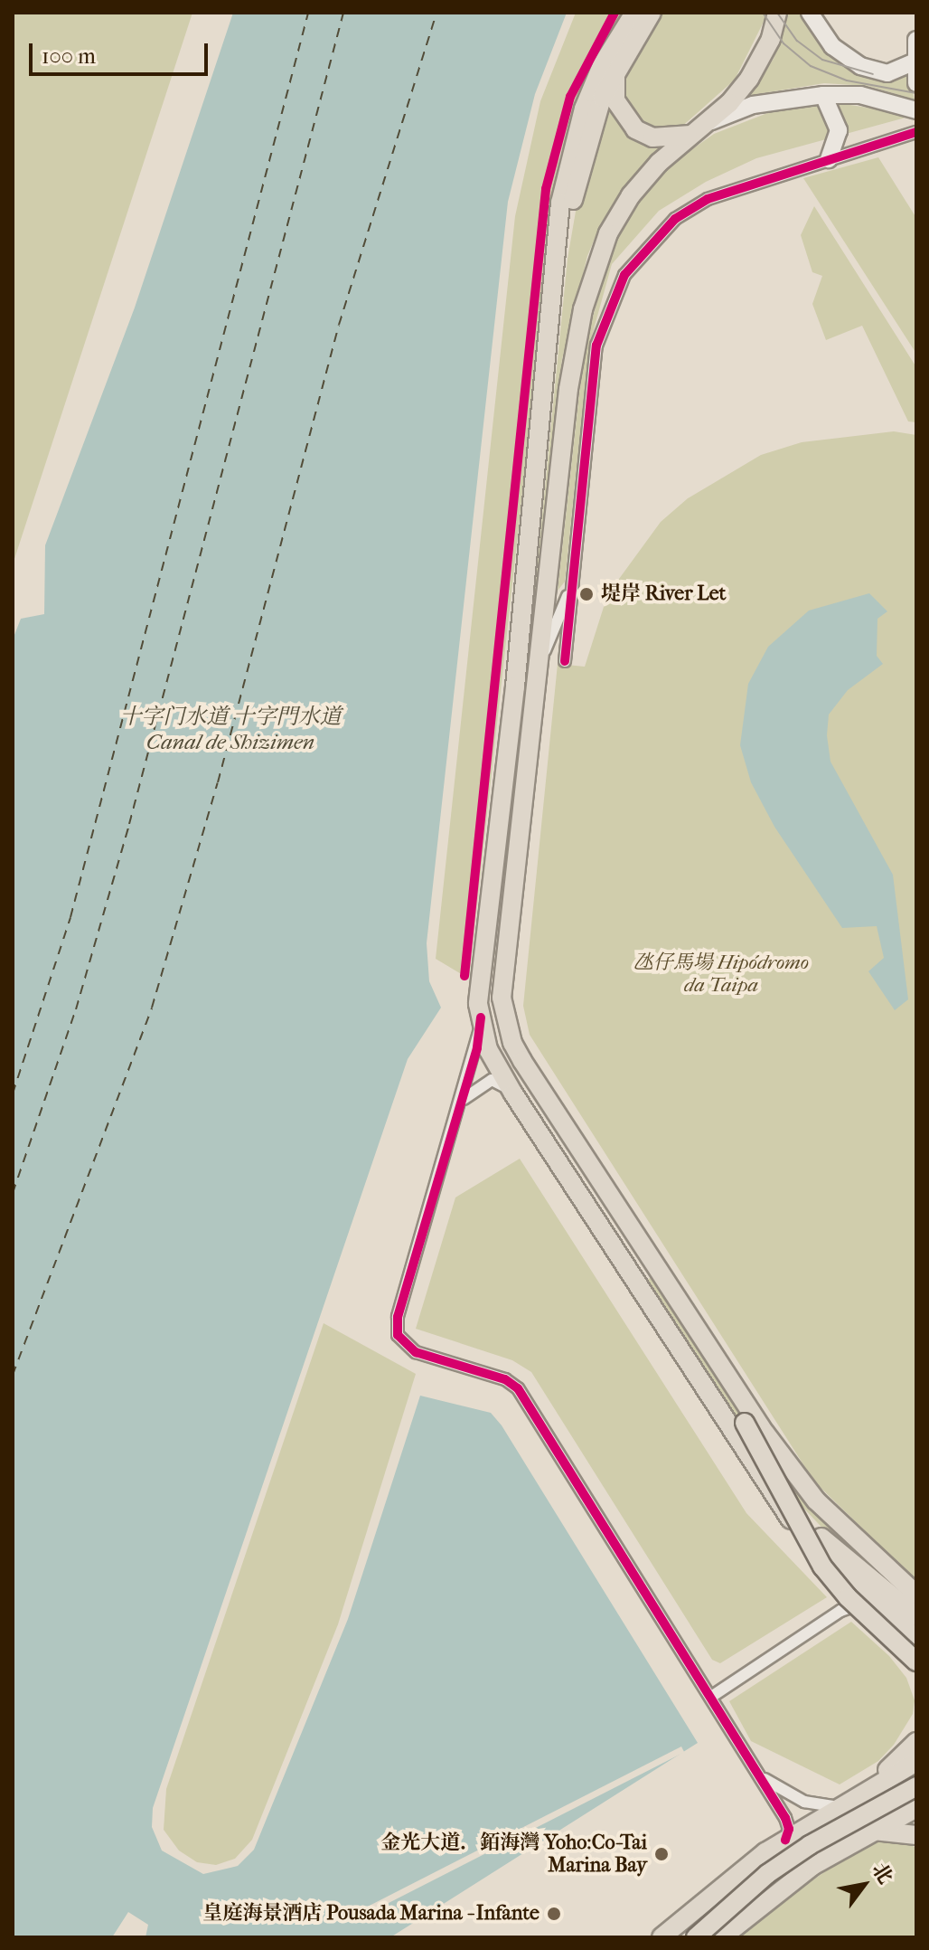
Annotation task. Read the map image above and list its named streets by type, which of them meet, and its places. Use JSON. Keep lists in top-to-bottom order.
{
  "water": ["十字门水道 十字門水道 Canal de Shizimen"],
  "parks": ["氹仔馬場 Hipódromo da Taipa"],
  "places": ["堤岸 River Let", "金光大道．銆海灣 Yoho:Co-Tai Marina Bay", "皇庭海景酒店 Pousada Marina - Infante"],
  "scale_bar": "100 m",
  "north": "top right"
}
